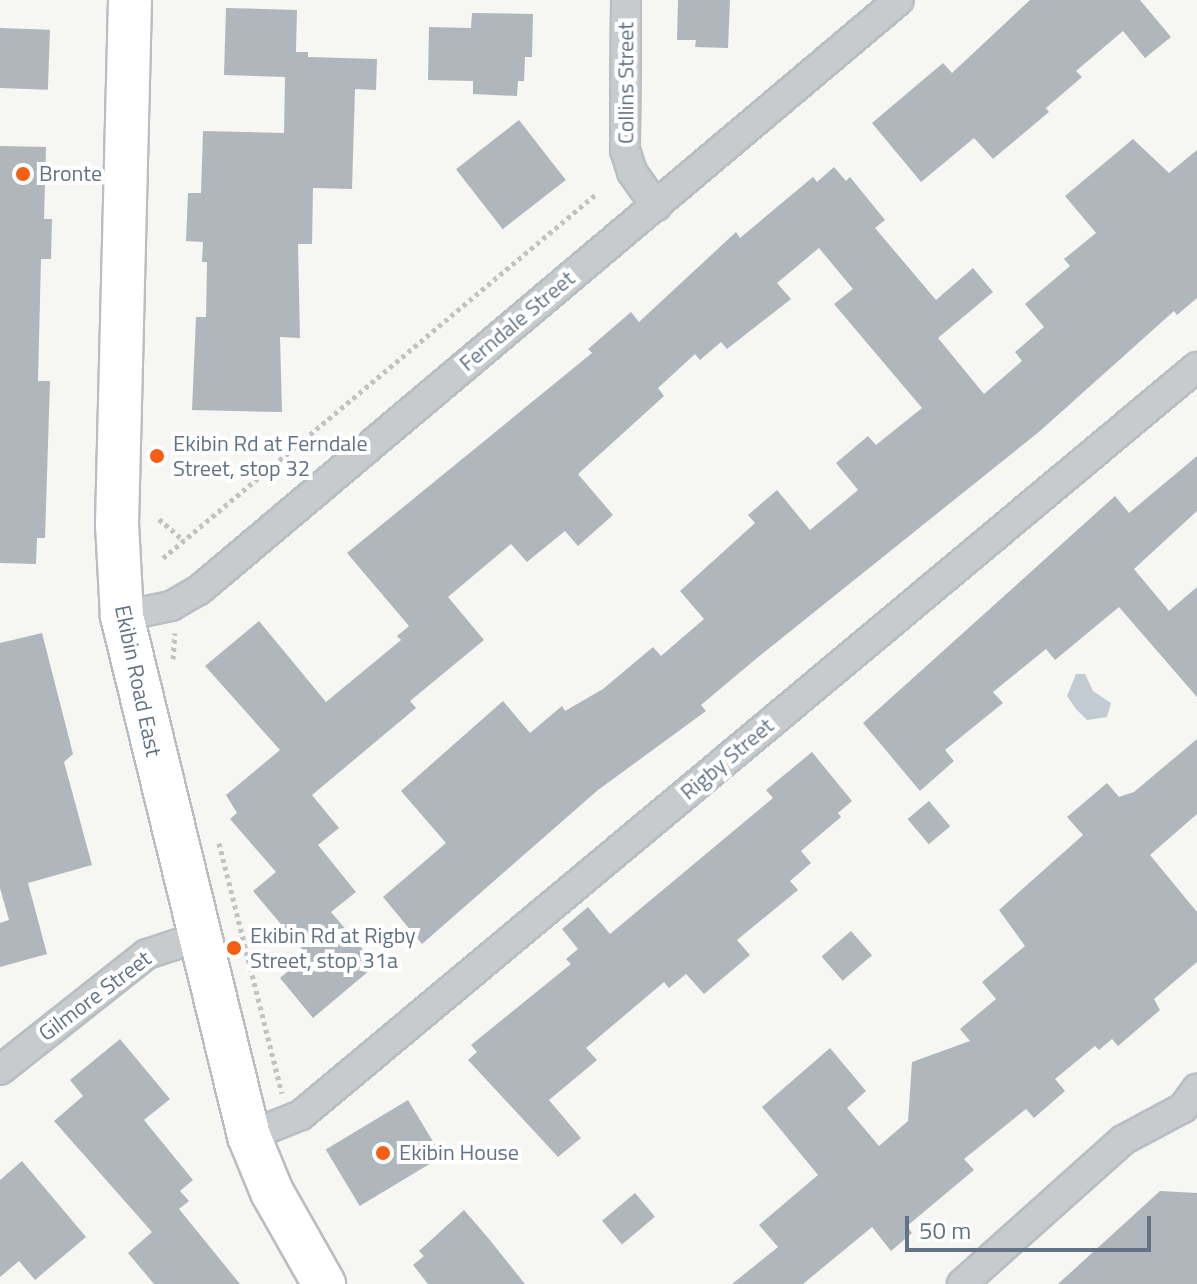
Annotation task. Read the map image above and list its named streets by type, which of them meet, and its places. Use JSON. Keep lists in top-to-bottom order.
{
  "streets": {
    "street": [
      "Collins Street",
      "Ferndale Street",
      "Ekibin Road East",
      "Rigby Street",
      "Gilmore Street"
    ]
  },
  "crossings": [
    ["Collins Street", "Ferndale Street"],
    ["Ferndale Street", "Ekibin Road East"],
    ["Ekibin Road East", "Rigby Street"],
    ["Ekibin Road East", "Gilmore Street"]
  ],
  "places": [
    "Bronte",
    "Ekibin Rd at Ferndale Street, stop 32",
    "Ekibin Rd at Rigby Street, stop 31a",
    "Ekibin House"
  ],
  "scale_bar": "50 m"
}
